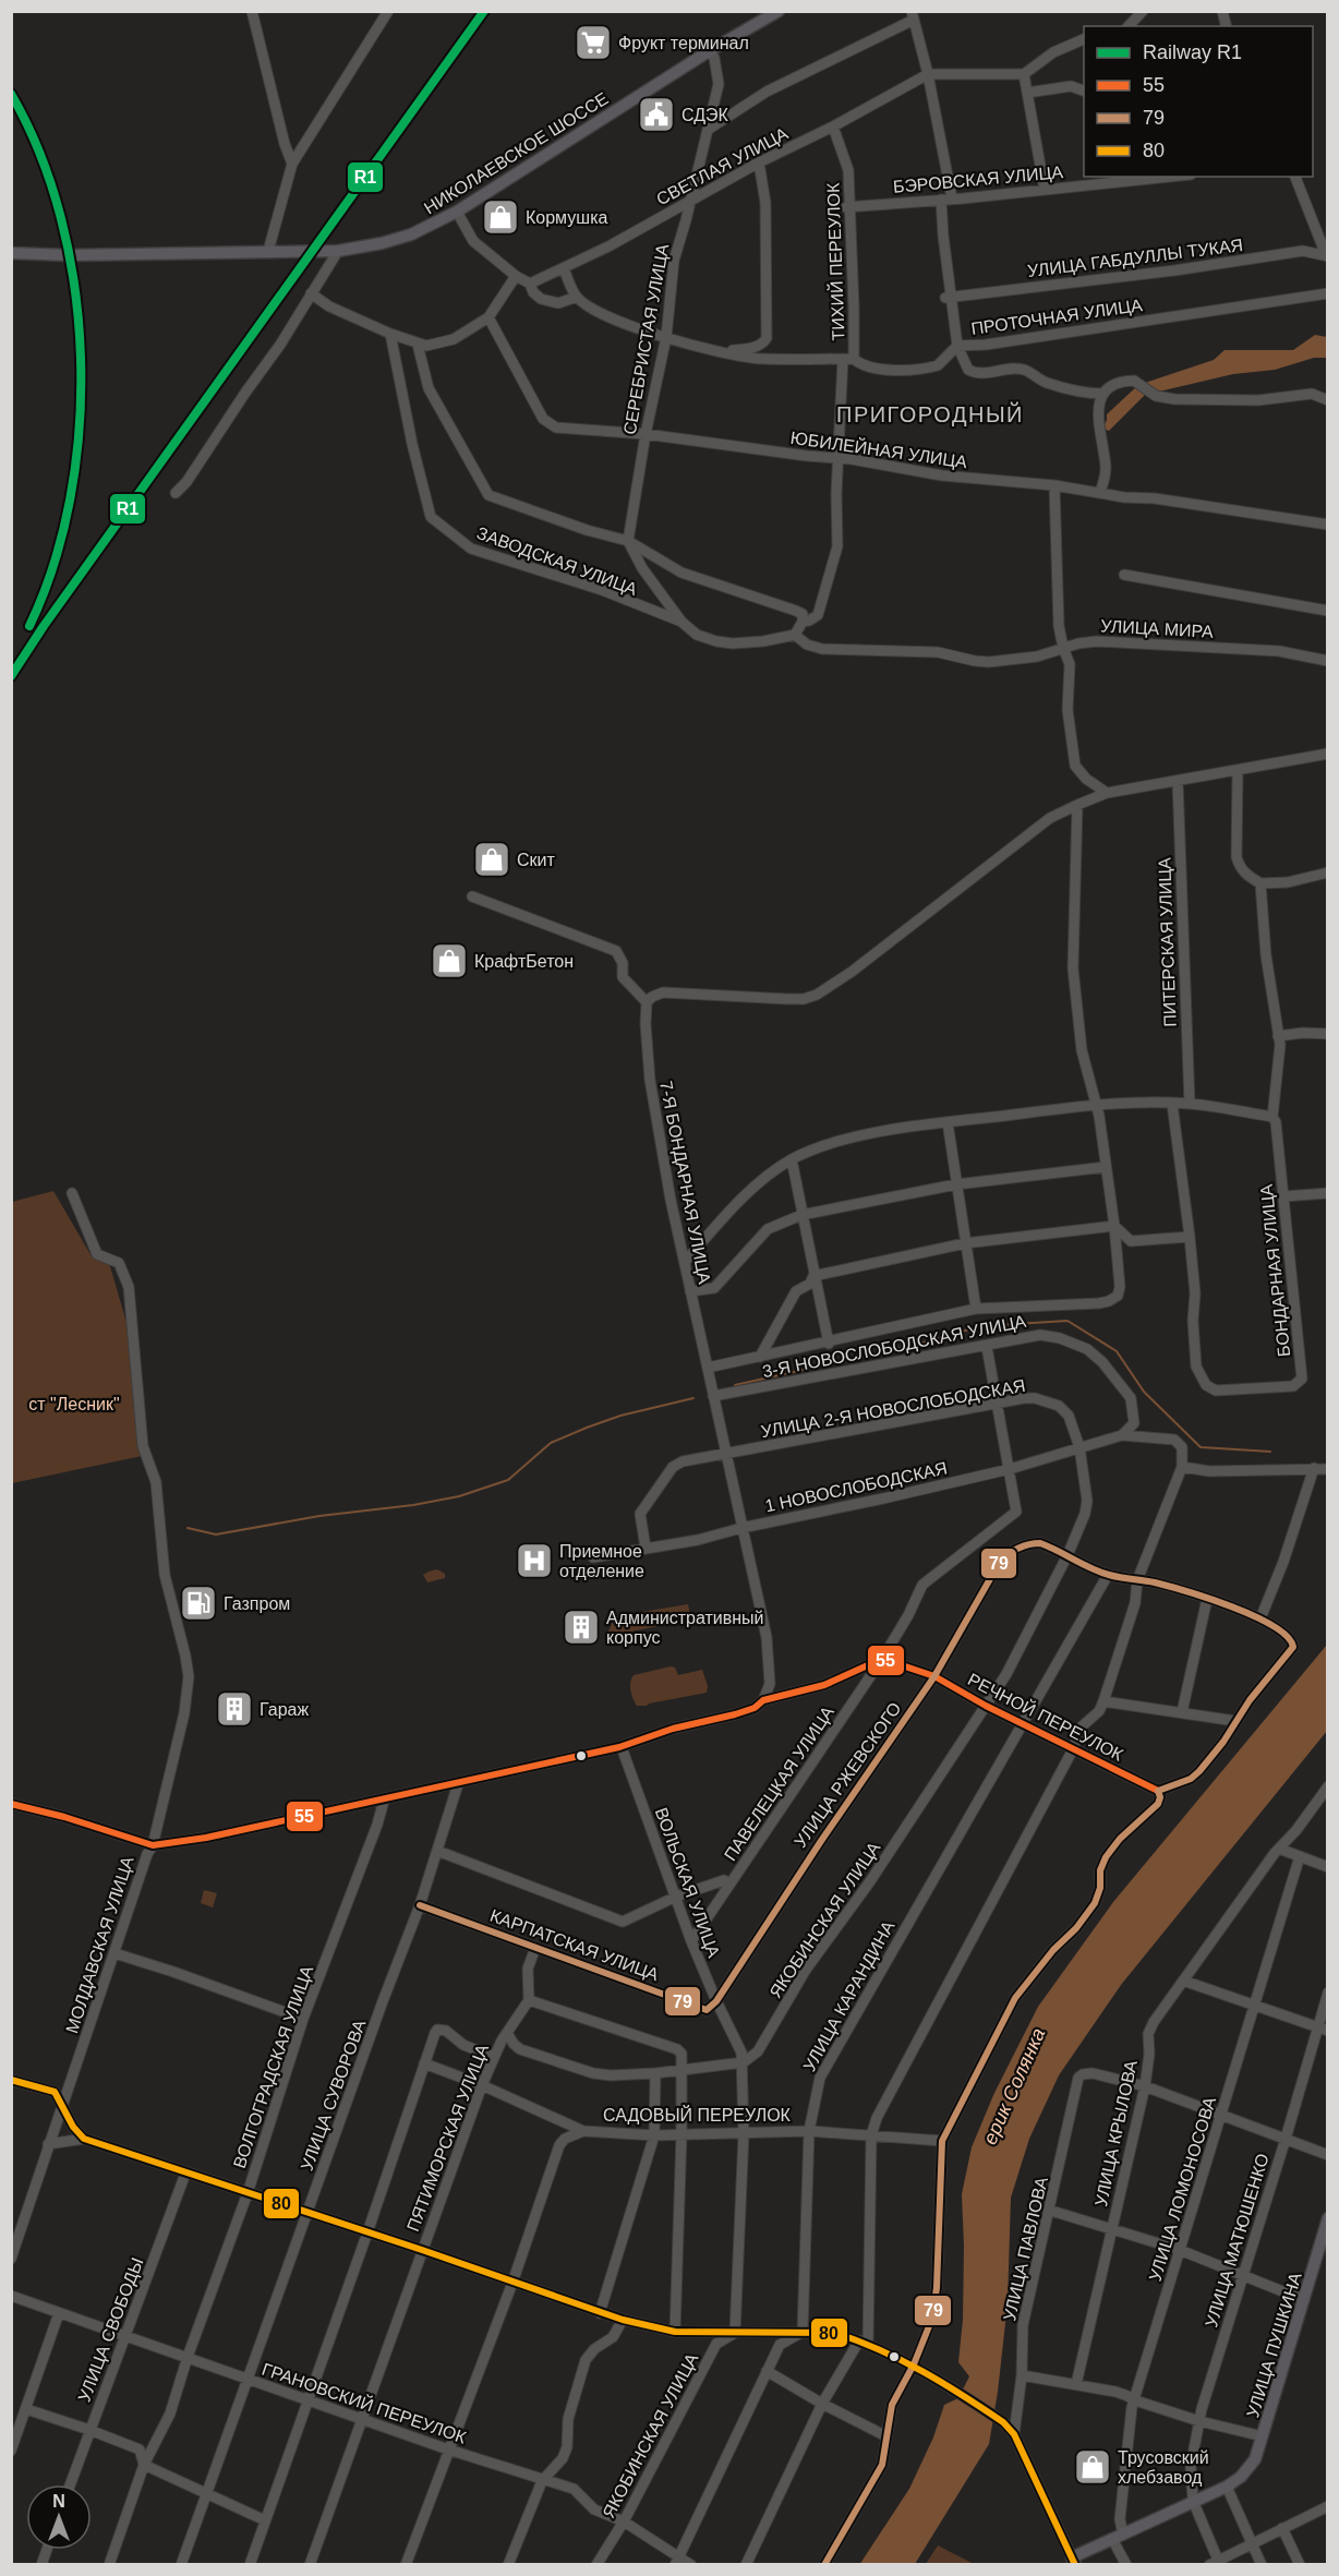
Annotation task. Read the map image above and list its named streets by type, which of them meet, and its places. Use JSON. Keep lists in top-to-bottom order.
{
  "streets": {
    "main road": ["НИКОЛАЕВСКОЕ ШОССЕ", "УЛИЦА ПУШКИНА"],
    "street": [
      "СВЕТЛАЯ УЛИЦА",
      "БЭРОВСКАЯ УЛИЦА",
      "УЛИЦА ГАБДУЛЛЫ ТУКАЯ",
      "ТИХИЙ ПЕРЕУЛОК",
      "ПРОТОЧНАЯ УЛИЦА",
      "СЕРЕБРИСТАЯ УЛИЦА",
      "ЮБИЛЕЙНАЯ УЛИЦА",
      "ЗАВОДСКАЯ УЛИЦА",
      "УЛИЦА МИРА",
      "ПИТЕРСКАЯ УЛИЦА",
      "7-Я БОНДАРНАЯ УЛИЦА",
      "БОНДАРНАЯ УЛИЦА",
      "3-Я НОВОСЛОБОДСКАЯ УЛИЦА",
      "УЛИЦА 2-Я НОВОСЛОБОДСКАЯ",
      "1 НОВОСЛОБОДСКАЯ",
      "РЕЧНОЙ ПЕРЕУЛОК",
      "УЛИЦА РЖЕВСКОГО",
      "ПАВЕЛЕЦКАЯ УЛИЦА",
      "ВОЛЬСКАЯ УЛИЦА",
      "ЯКОБИНСКАЯ УЛИЦА",
      "МОЛДАВСКАЯ УЛИЦА",
      "КАРПАТСКАЯ УЛИЦА",
      "УЛИЦА КАРАНДИНА",
      "ВОЛГОГРАДСКАЯ УЛИЦА",
      "УЛИЦА СУВОРОВА",
      "САДОВЫЙ ПЕРЕУЛОК",
      "УЛИЦА КРЫЛОВА",
      "ПЯТИМОРСКАЯ УЛИЦА",
      "УЛИЦА ЛОМОНОСОВА",
      "УЛИЦА МАТЮШЕНКО",
      "УЛИЦА ПАВЛОВА",
      "УЛИЦА СВОБОДЫ",
      "ГРАНОВСКИЙ ПЕРЕУЛОК"
    ]
  },
  "crossings": [
    ["НИКОЛАЕВСКОЕ ШОССЕ", "СЕРЕБРИСТАЯ УЛИЦА"],
    ["СВЕТЛАЯ УЛИЦА", "ТИХИЙ ПЕРЕУЛОК"],
    ["СВЕТЛАЯ УЛИЦА", "СЕРЕБРИСТАЯ УЛИЦА"],
    ["БЭРОВСКАЯ УЛИЦА", "ТИХИЙ ПЕРЕУЛОК"],
    ["ТИХИЙ ПЕРЕУЛОК", "ПРОТОЧНАЯ УЛИЦА"],
    ["ТИХИЙ ПЕРЕУЛОК", "ЮБИЛЕЙНАЯ УЛИЦА"],
    ["ТИХИЙ ПЕРЕУЛОК", "УЛИЦА МИРА"],
    ["ПРОТОЧНАЯ УЛИЦА", "СЕРЕБРИСТАЯ УЛИЦА"],
    ["СЕРЕБРИСТАЯ УЛИЦА", "ЮБИЛЕЙНАЯ УЛИЦА"],
    ["7-Я БОНДАРНАЯ УЛИЦА", "3-Я НОВОСЛОБОДСКАЯ УЛИЦА"],
    ["7-Я БОНДАРНАЯ УЛИЦА", "УЛИЦА 2-Я НОВОСЛОБОДСКАЯ"],
    ["7-Я БОНДАРНАЯ УЛИЦА", "1 НОВОСЛОБОДСКАЯ"],
    ["3-Я НОВОСЛОБОДСКАЯ УЛИЦА", "1 НОВОСЛОБОДСКАЯ"],
    ["3-Я НОВОСЛОБОДСКАЯ УЛИЦА", "ПАВЕЛЕЦКАЯ УЛИЦА"],
    ["УЛИЦА 2-Я НОВОСЛОБОДСКАЯ", "1 НОВОСЛОБОДСКАЯ"],
    ["УЛИЦА 2-Я НОВОСЛОБОДСКАЯ", "ПАВЕЛЕЦКАЯ УЛИЦА"],
    ["УЛИЦА 2-Я НОВОСЛОБОДСКАЯ", "ЯКОБИНСКАЯ УЛИЦА"],
    ["1 НОВОСЛОБОДСКАЯ", "ПАВЕЛЕЦКАЯ УЛИЦА"],
    ["1 НОВОСЛОБОДСКАЯ", "ЯКОБИНСКАЯ УЛИЦА"],
    ["РЕЧНОЙ ПЕРЕУЛОК", "УЛИЦА РЖЕВСКОГО"],
    ["РЕЧНОЙ ПЕРЕУЛОК", "ПАВЕЛЕЦКАЯ УЛИЦА"],
    ["РЕЧНОЙ ПЕРЕУЛОК", "ЯКОБИНСКАЯ УЛИЦА"],
    ["РЕЧНОЙ ПЕРЕУЛОК", "УЛИЦА КАРАНДИНА"],
    ["УЛИЦА РЖЕВСКОГО", "ВОЛЬСКАЯ УЛИЦА"],
    ["УЛИЦА РЖЕВСКОГО", "ЯКОБИНСКАЯ УЛИЦА"],
    ["УЛИЦА РЖЕВСКОГО", "КАРПАТСКАЯ УЛИЦА"],
    ["УЛИЦА РЖЕВСКОГО", "УЛИЦА КАРАНДИНА"],
    ["ПАВЕЛЕЦКАЯ УЛИЦА", "ВОЛЬСКАЯ УЛИЦА"],
    ["ВОЛЬСКАЯ УЛИЦА", "ЯКОБИНСКАЯ УЛИЦА"],
    ["ВОЛЬСКАЯ УЛИЦА", "КАРПАТСКАЯ УЛИЦА"],
    ["ЯКОБИНСКАЯ УЛИЦА", "ГРАНОВСКИЙ ПЕРЕУЛОК"],
    ["КАРПАТСКАЯ УЛИЦА", "УЛИЦА СУВОРОВА"],
    ["УЛИЦА КАРАНДИНА", "САДОВЫЙ ПЕРЕУЛОК"],
    ["ВОЛГОГРАДСКАЯ УЛИЦА", "ГРАНОВСКИЙ ПЕРЕУЛОК"],
    ["УЛИЦА СУВОРОВА", "ГРАНОВСКИЙ ПЕРЕУЛОК"],
    ["САДОВЫЙ ПЕРЕУЛОК", "ПЯТИМОРСКАЯ УЛИЦА"],
    ["УЛИЦА КРЫЛОВА", "УЛИЦА ПАВЛОВА"],
    ["ПЯТИМОРСКАЯ УЛИЦА", "ГРАНОВСКИЙ ПЕРЕУЛОК"],
    ["УЛИЦА СВОБОДЫ", "ГРАНОВСКИЙ ПЕРЕУЛОК"]
  ],
  "districts": ["ПРИГОРОДНЫЙ"],
  "water": ["ерик Солянка"],
  "parks": ["ст \"Лесник\""],
  "places": {
    "supermarket": ["Фрукт терминал"],
    "public building": ["СДЭК"],
    "shop": [
      "Кормушка",
      "Скит",
      "КрафтБетон",
      "Трусовский хлебзавод"
    ],
    "hospital": ["Приемное отделение"],
    "fuel station": ["Газпром"],
    "building": ["Административный корпус", "Гараж"]
  },
  "lines": [
    "rail line R1",
    "transit line 79",
    "transit line 55",
    "transit line 80"
  ],
  "legend": [
    "Railway R1",
    "55",
    "79",
    "80"
  ],
  "north": "top"
}
